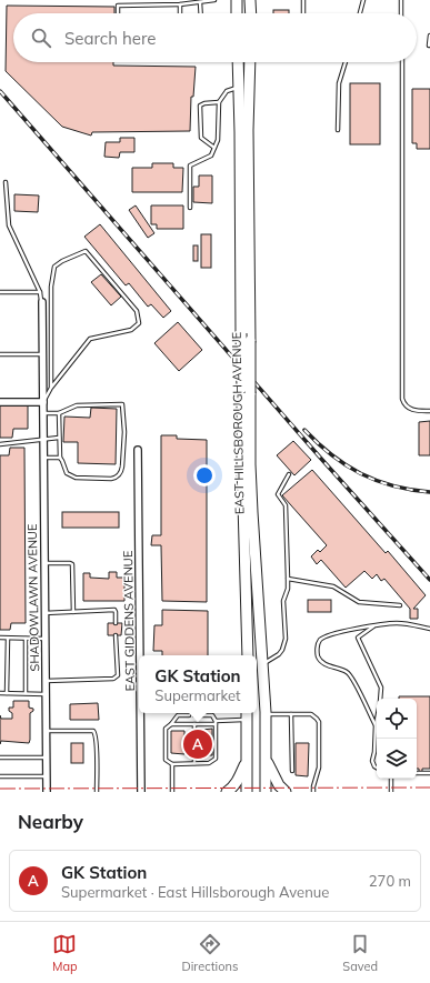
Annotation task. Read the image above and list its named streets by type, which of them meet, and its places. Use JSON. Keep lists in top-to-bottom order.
{
  "streets": {
    "main road": ["EAST HILLSBOROUGH AVENUE"],
    "street": ["SHADOWLAWN AVENUE", "EAST GIDDENS AVENUE"]
  },
  "page": {
    "search": "Search here",
    "popup": ["GK Station", "Supermarket"],
    "pins": "A",
    "heading": "Nearby",
    "list": [
      {
        "mark": "A",
        "name": "GK Station",
        "note": "Supermarket · East Hillsborough Avenue",
        "value": "270 m"
      }
    ],
    "nav": ["Map", "Directions", "Saved"]
  }
}
